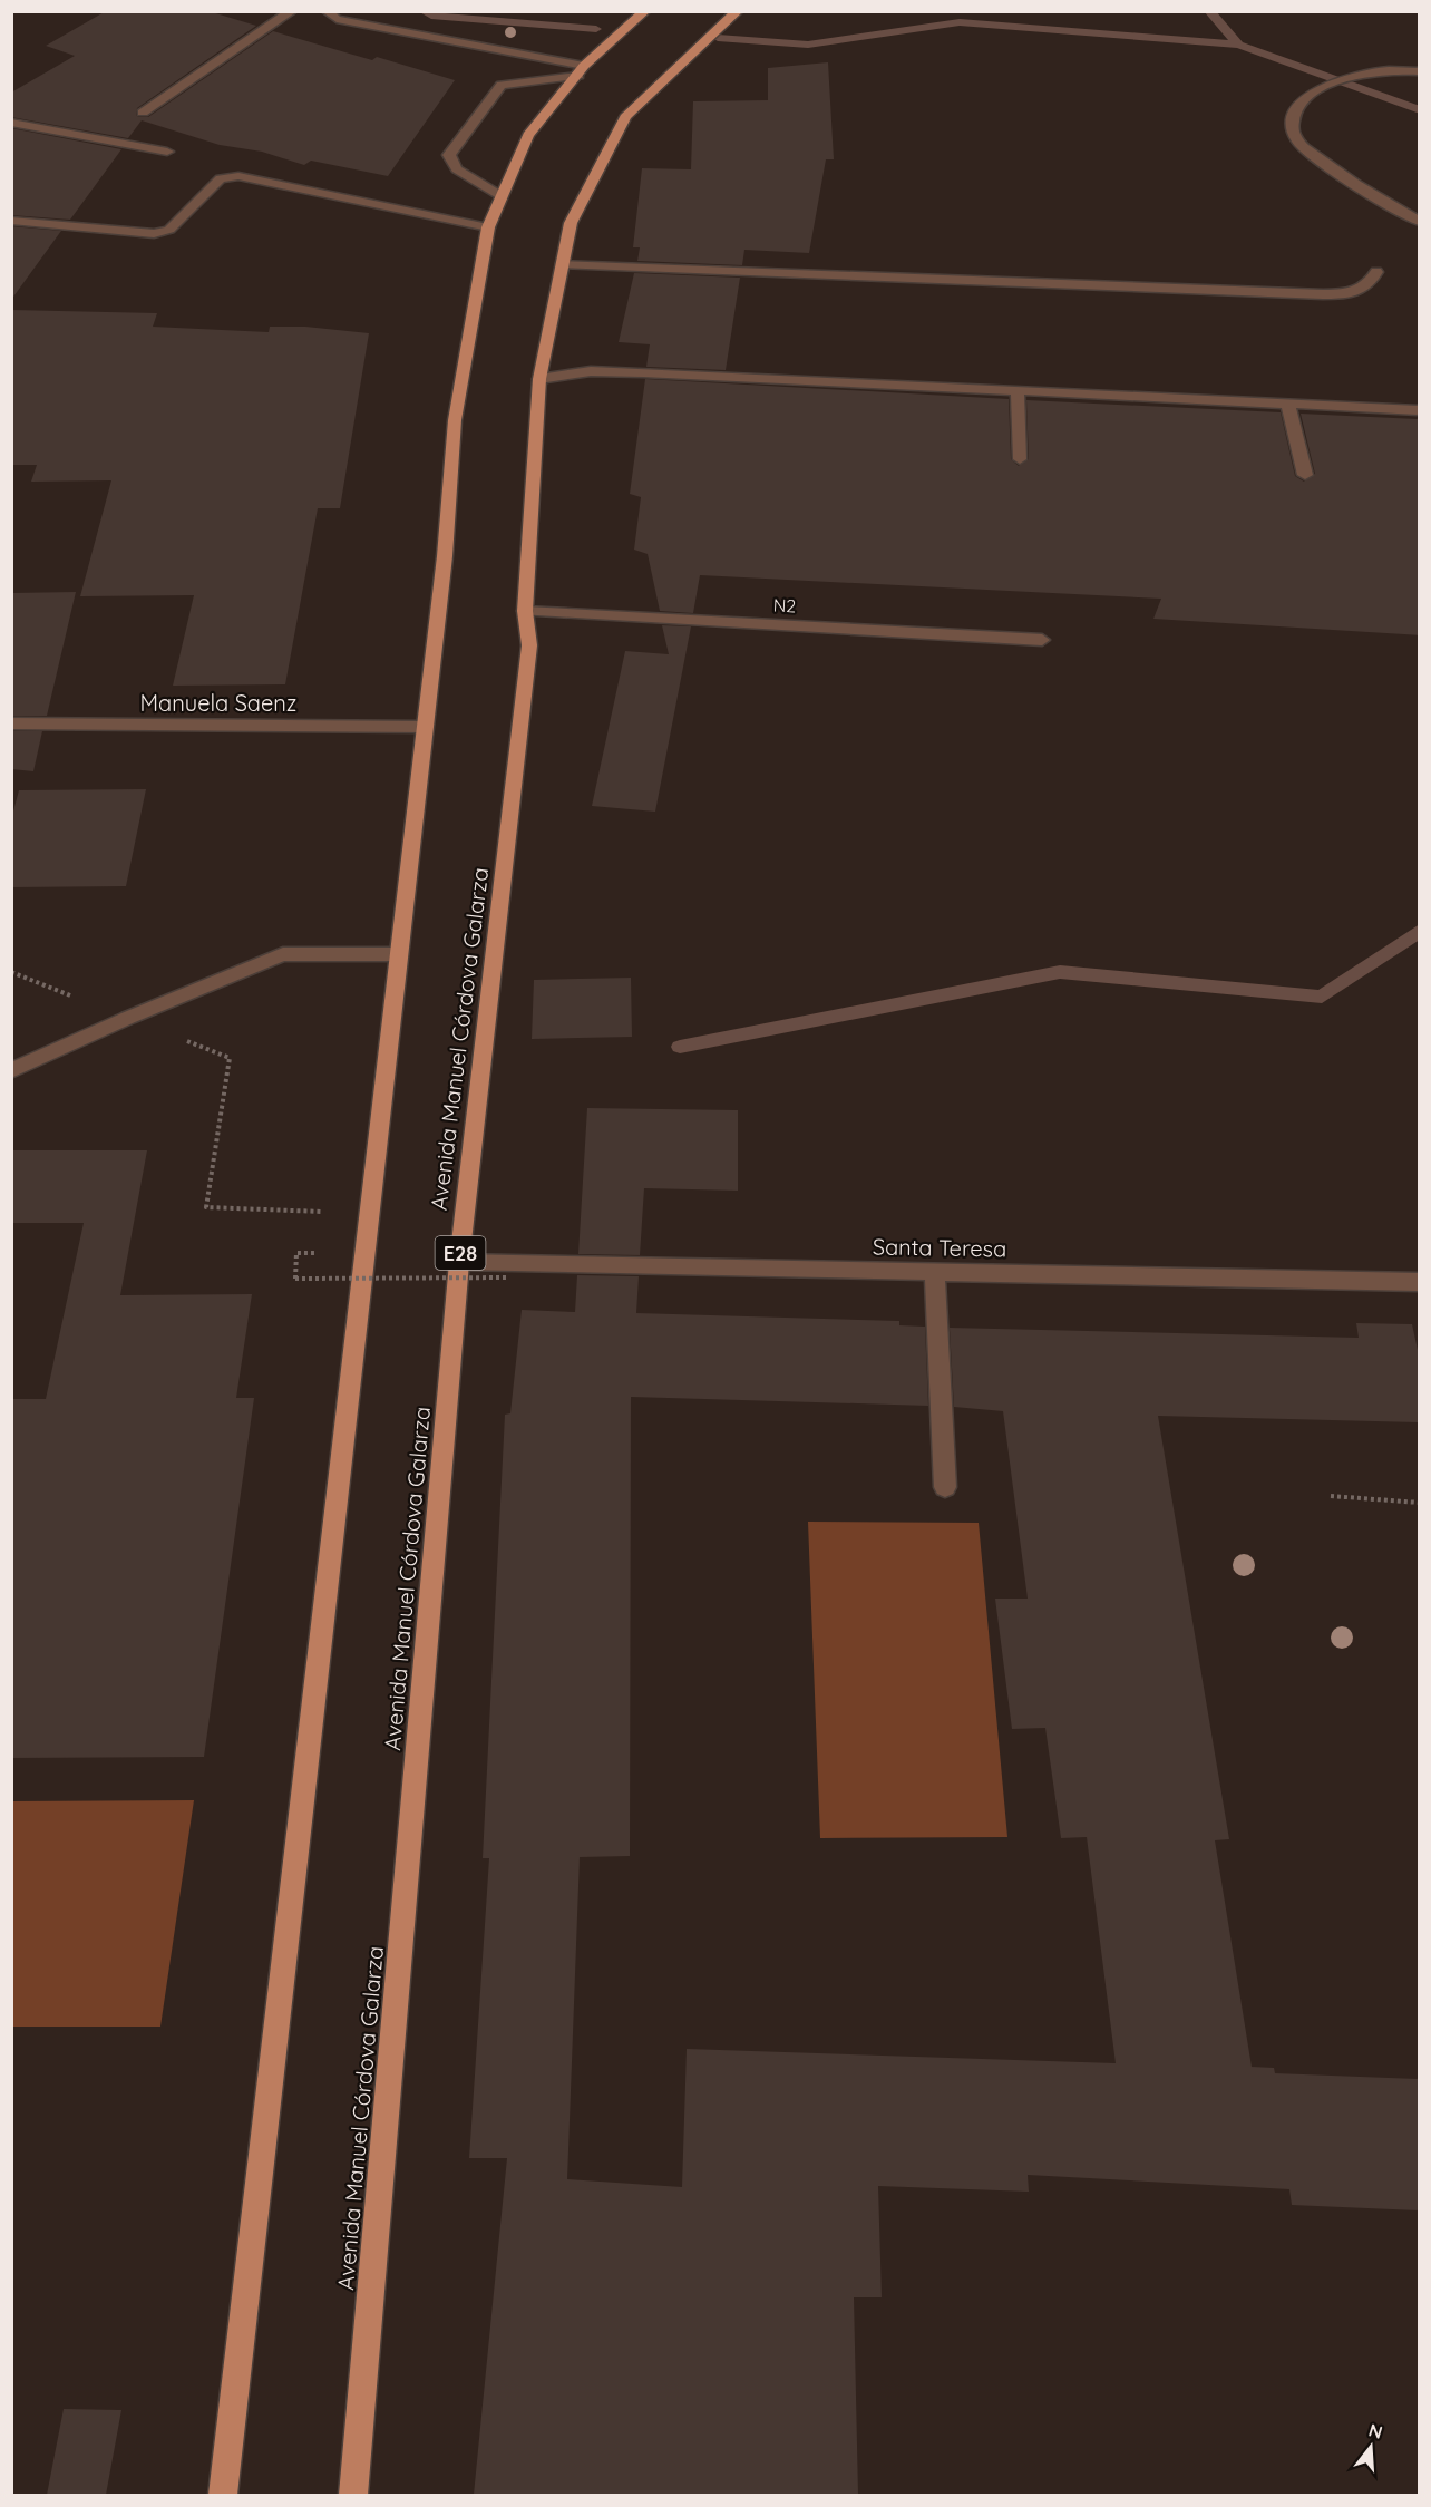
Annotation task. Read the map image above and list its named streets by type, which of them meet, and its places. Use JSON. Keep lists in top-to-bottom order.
{
  "streets": {
    "main road": ["Avenida Manuel Córdova Galarza", "E28"],
    "street": ["N2", "Manuela Saenz", "Santa Teresa"]
  },
  "crossings": [
    ["N2", "Avenida Manuel Córdova Galarza"],
    ["Avenida Manuel Córdova Galarza", "Santa Teresa"]
  ],
  "north": "top"
}
